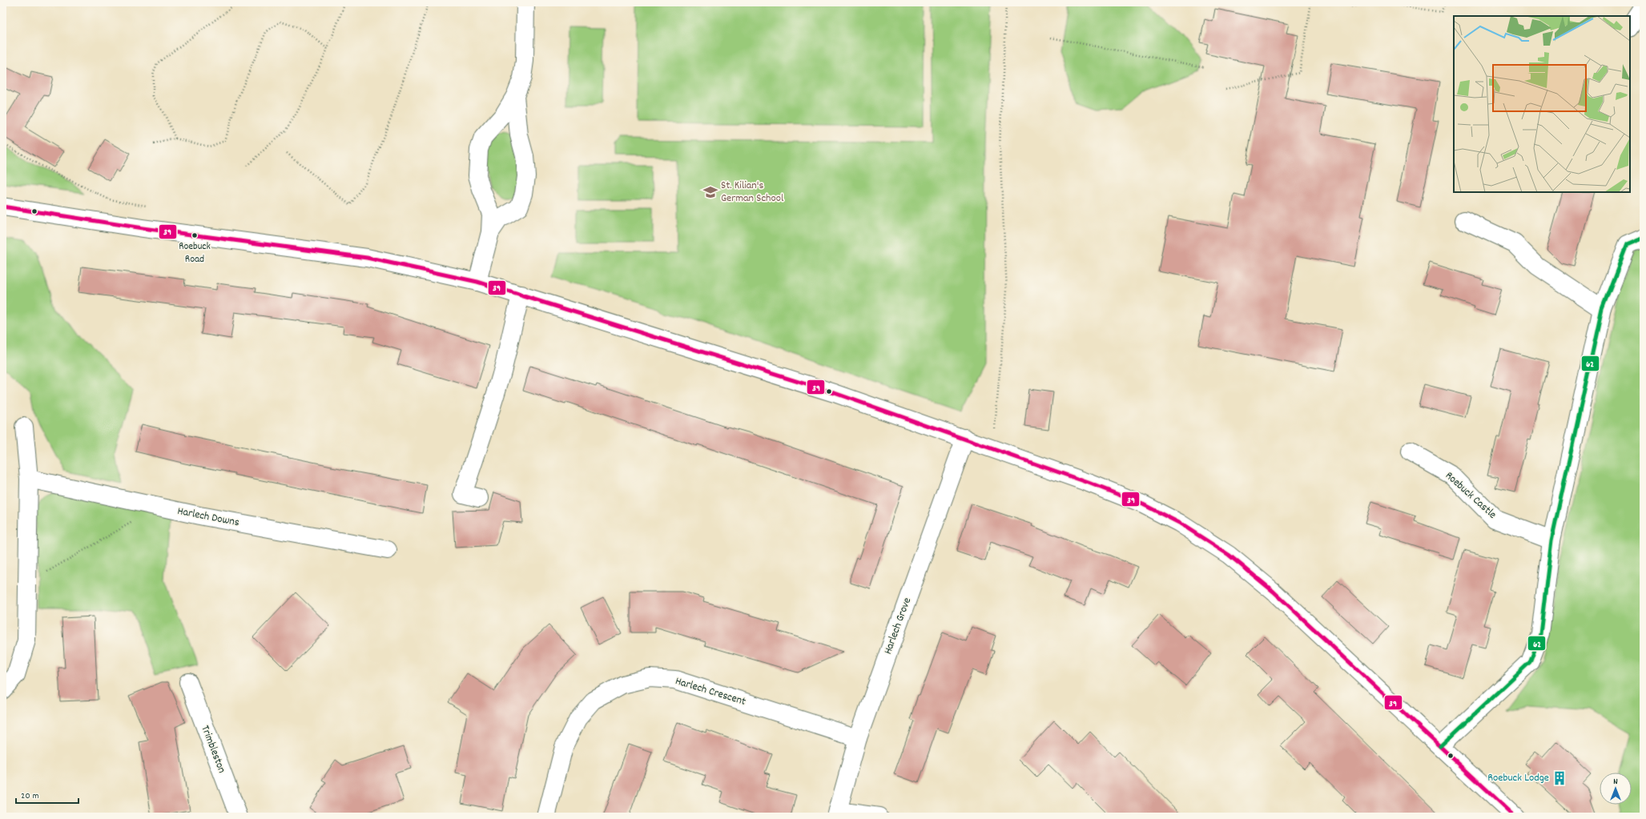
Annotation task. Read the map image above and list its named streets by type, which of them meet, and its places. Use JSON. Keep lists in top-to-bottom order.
{
  "streets": {
    "street": [
      "Roebuck Castle",
      "Harlech Downs",
      "Harlech Grove",
      "Harlech Crescent",
      "Trimbleston"
    ]
  },
  "crossings": [
    ["Harlech Grove", "Harlech Crescent"]
  ],
  "places": {
    "school or university": ["St. Kilian's German School"],
    "other": ["Roebuck Road"],
    "building": ["Roebuck Lodge"]
  },
  "lines": ["transit line 39", "transit line 62"],
  "scale_bar": "20 m",
  "north": "top"
}
